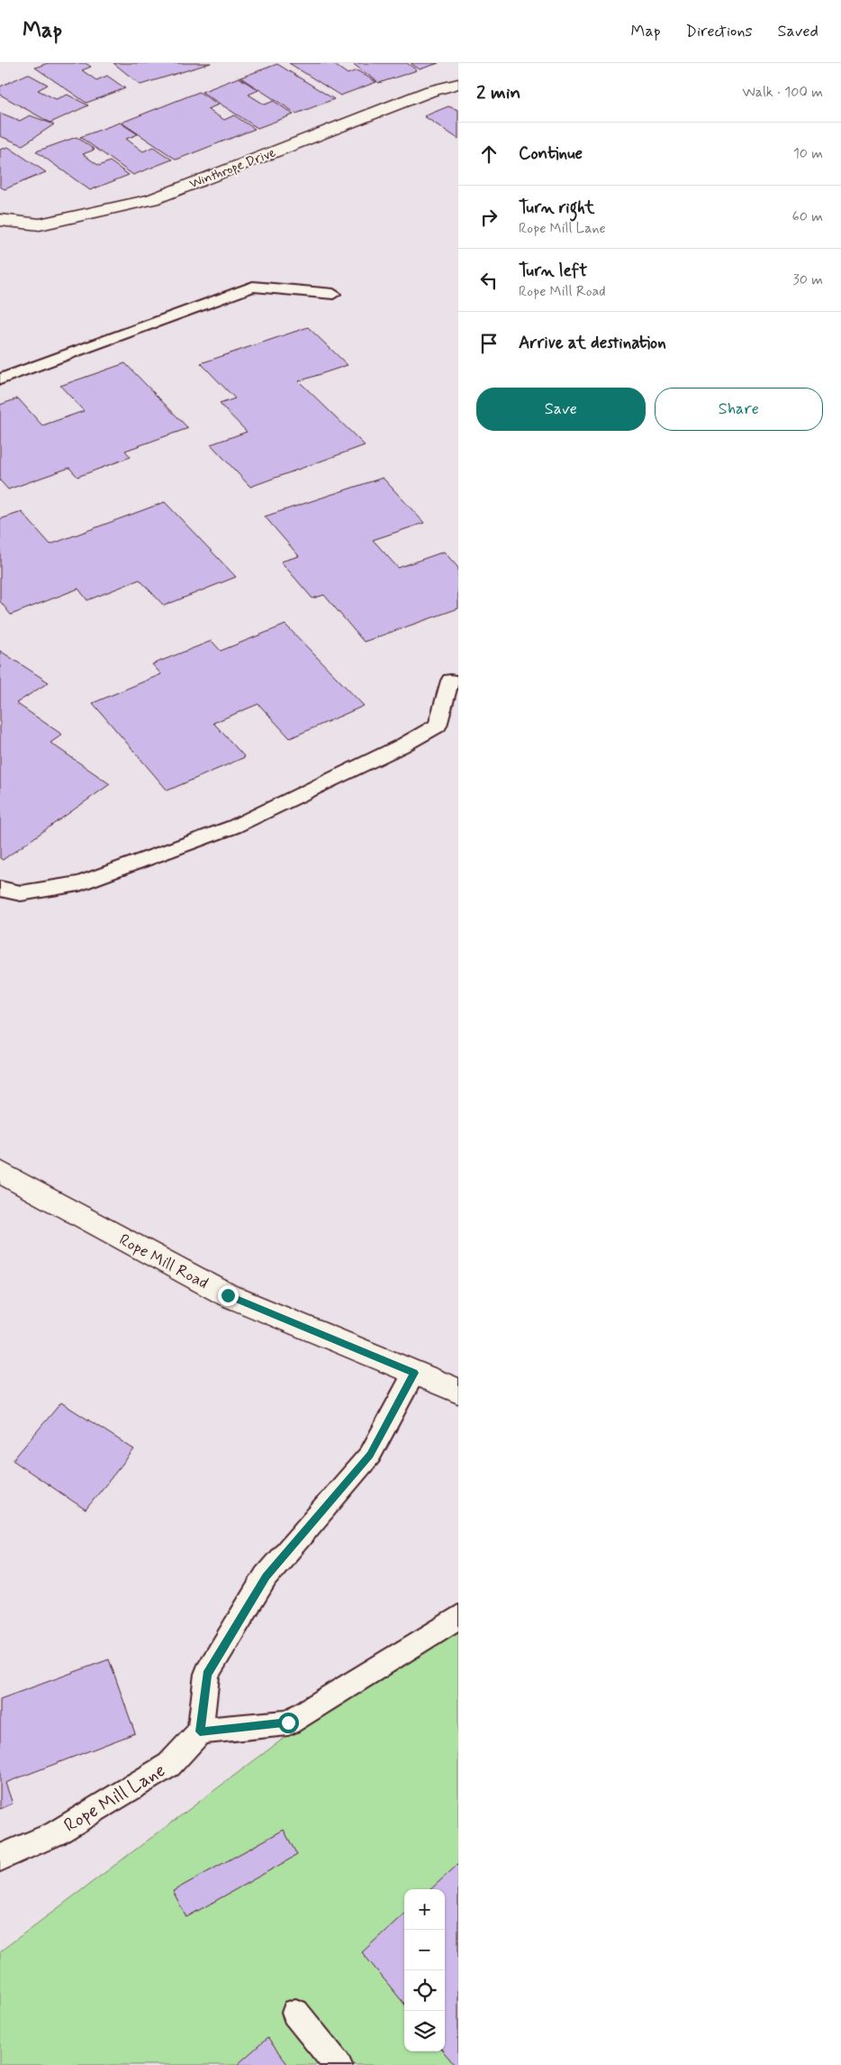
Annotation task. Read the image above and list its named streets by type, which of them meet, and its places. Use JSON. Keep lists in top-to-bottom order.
{
  "streets": {
    "street": ["Winthrope Drive", "Rope Mill Road"],
    "lane": ["Rope Mill Lane"]
  },
  "page": {
    "header": "Map",
    "nav": ["Map", "Directions", "Saved"],
    "heading": ["2 min", "Walk · 100 m"],
    "list": [
      ["Continue", "10 m"],
      ["Turn right", "Rope Mill Lane", "60 m"],
      ["Turn left", "Rope Mill Road", "30 m"],
      "Arrive at destination"
    ],
    "buttons": ["Save", "Share"],
    "map_buttons": ["+", "−"]
  }
}
